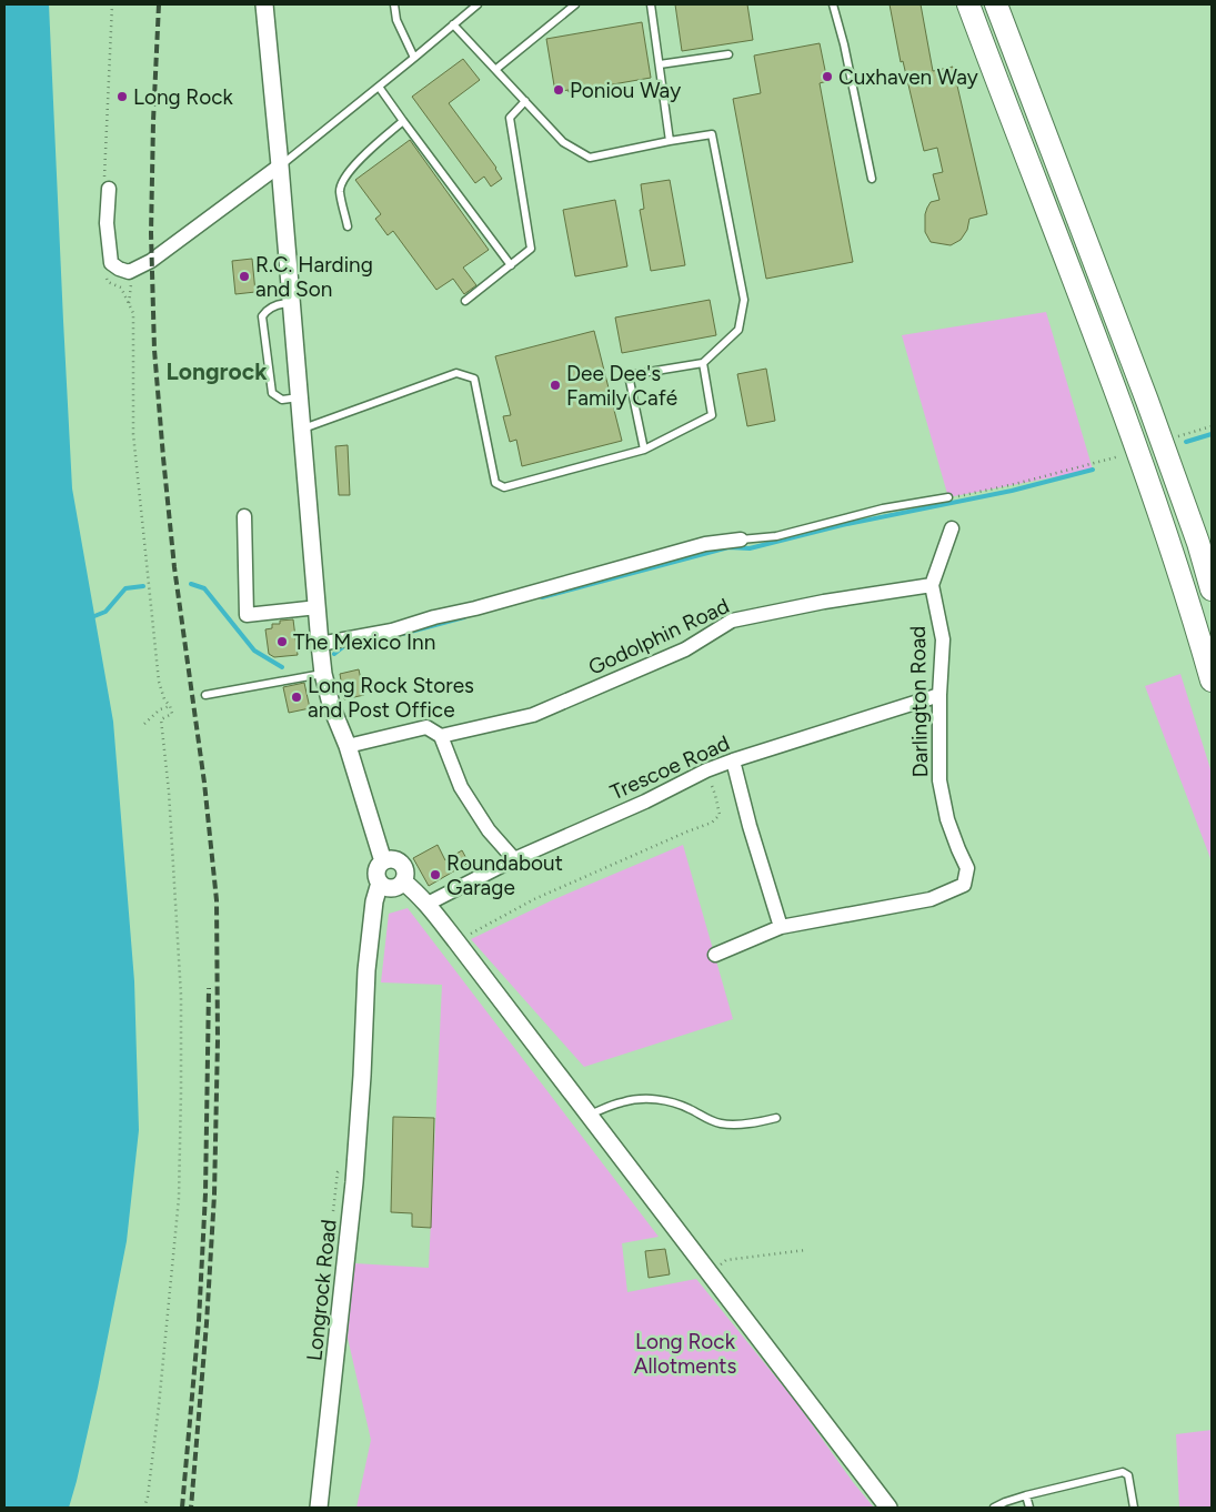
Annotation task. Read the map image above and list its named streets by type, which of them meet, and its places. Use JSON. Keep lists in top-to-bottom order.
{
  "streets": {
    "street": [
      "Godolphin Road",
      "Darlington Road",
      "Trescoe Road",
      "Longrock Road"
    ]
  },
  "crossings": [
    ["Godolphin Road", "Darlington Road"],
    ["Darlington Road", "Trescoe Road"]
  ],
  "districts": ["Longrock"],
  "parks": ["Long Rock Allotments"],
  "places": [
    "Cuxhaven Way",
    "Poniou Way",
    "Long Rock",
    "R.C. Harding and Son",
    "Dee Dee's Family Café",
    "The Mexico Inn",
    "Long Rock Stores and Post Office",
    "Roundabout Garage"
  ]
}
